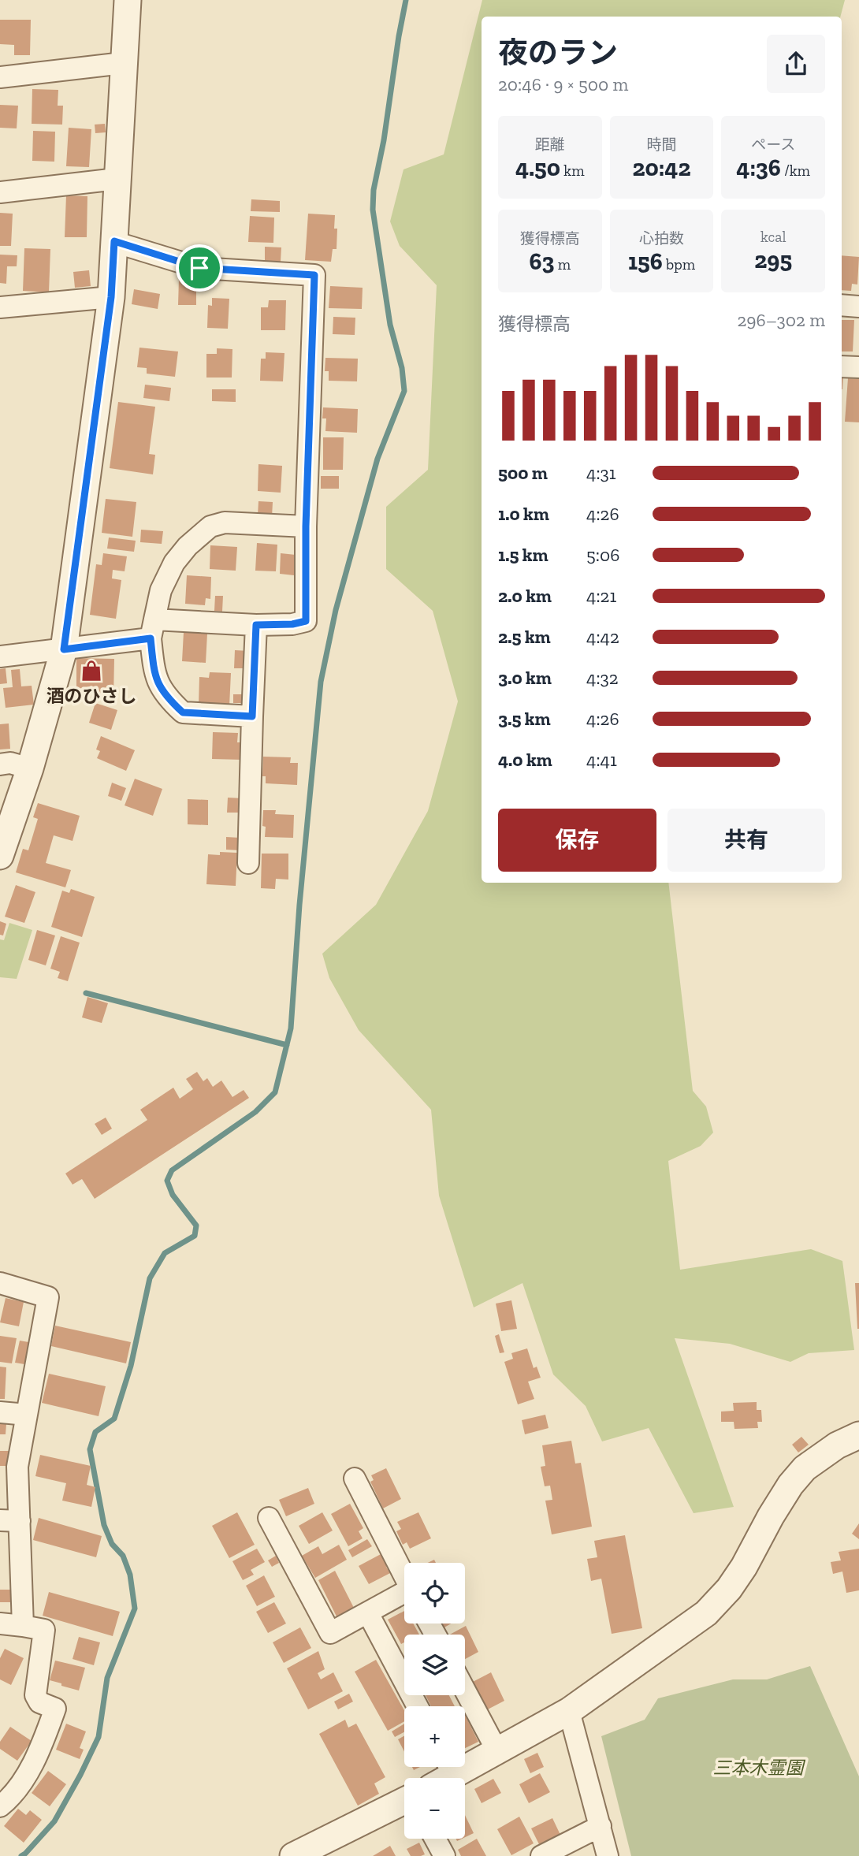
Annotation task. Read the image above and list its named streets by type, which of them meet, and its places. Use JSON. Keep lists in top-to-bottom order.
{
  "parks": ["三本木霊園"],
  "places": {
    "shop": ["酒のひさし"]
  },
  "page": {
    "heading": ["夜のラン", "20:46 · 9 × 500 m"],
    "stats": [
      ["距離", "4.50 km"],
      ["時間", "20:42"],
      ["ペース", "4:36 /km"],
      ["獲得標高", "63 m"],
      ["心拍数", "156 bpm"],
      ["kcal", "295"]
    ],
    "chart": ["獲得標高", "296–302 m"],
    "list": [
      {
        "name": "500 m",
        "note": "4:31"
      },
      {
        "name": "1.0 km",
        "note": "4:26"
      },
      {
        "name": "1.5 km",
        "note": "5:06"
      },
      {
        "name": "2.0 km",
        "note": "4:21"
      },
      {
        "name": "2.5 km",
        "note": "4:42"
      },
      {
        "name": "3.0 km",
        "note": "4:32"
      },
      {
        "name": "3.5 km",
        "note": "4:26"
      },
      {
        "name": "4.0 km",
        "note": "4:41"
      }
    ],
    "buttons": ["保存", "共有"],
    "map_buttons": ["+", "−"]
  }
}
